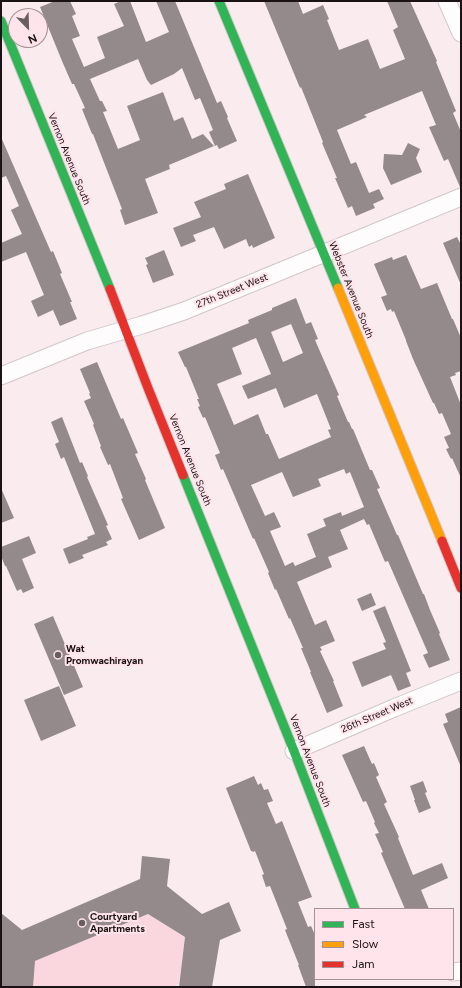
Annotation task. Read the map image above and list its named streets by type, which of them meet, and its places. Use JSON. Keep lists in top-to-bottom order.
{
  "streets": {
    "street": [
      "Vernon Avenue South",
      "Webster Avenue South",
      "27th Street West",
      "26th Street West"
    ]
  },
  "crossings": [
    ["Vernon Avenue South", "27th Street West"],
    ["Vernon Avenue South", "26th Street West"],
    ["Webster Avenue South", "27th Street West"]
  ],
  "places": ["Wat Promwachirayan", "Courtyard Apartments"],
  "legend": ["Fast", "Slow", "Jam"],
  "north": "bottom right"
}
